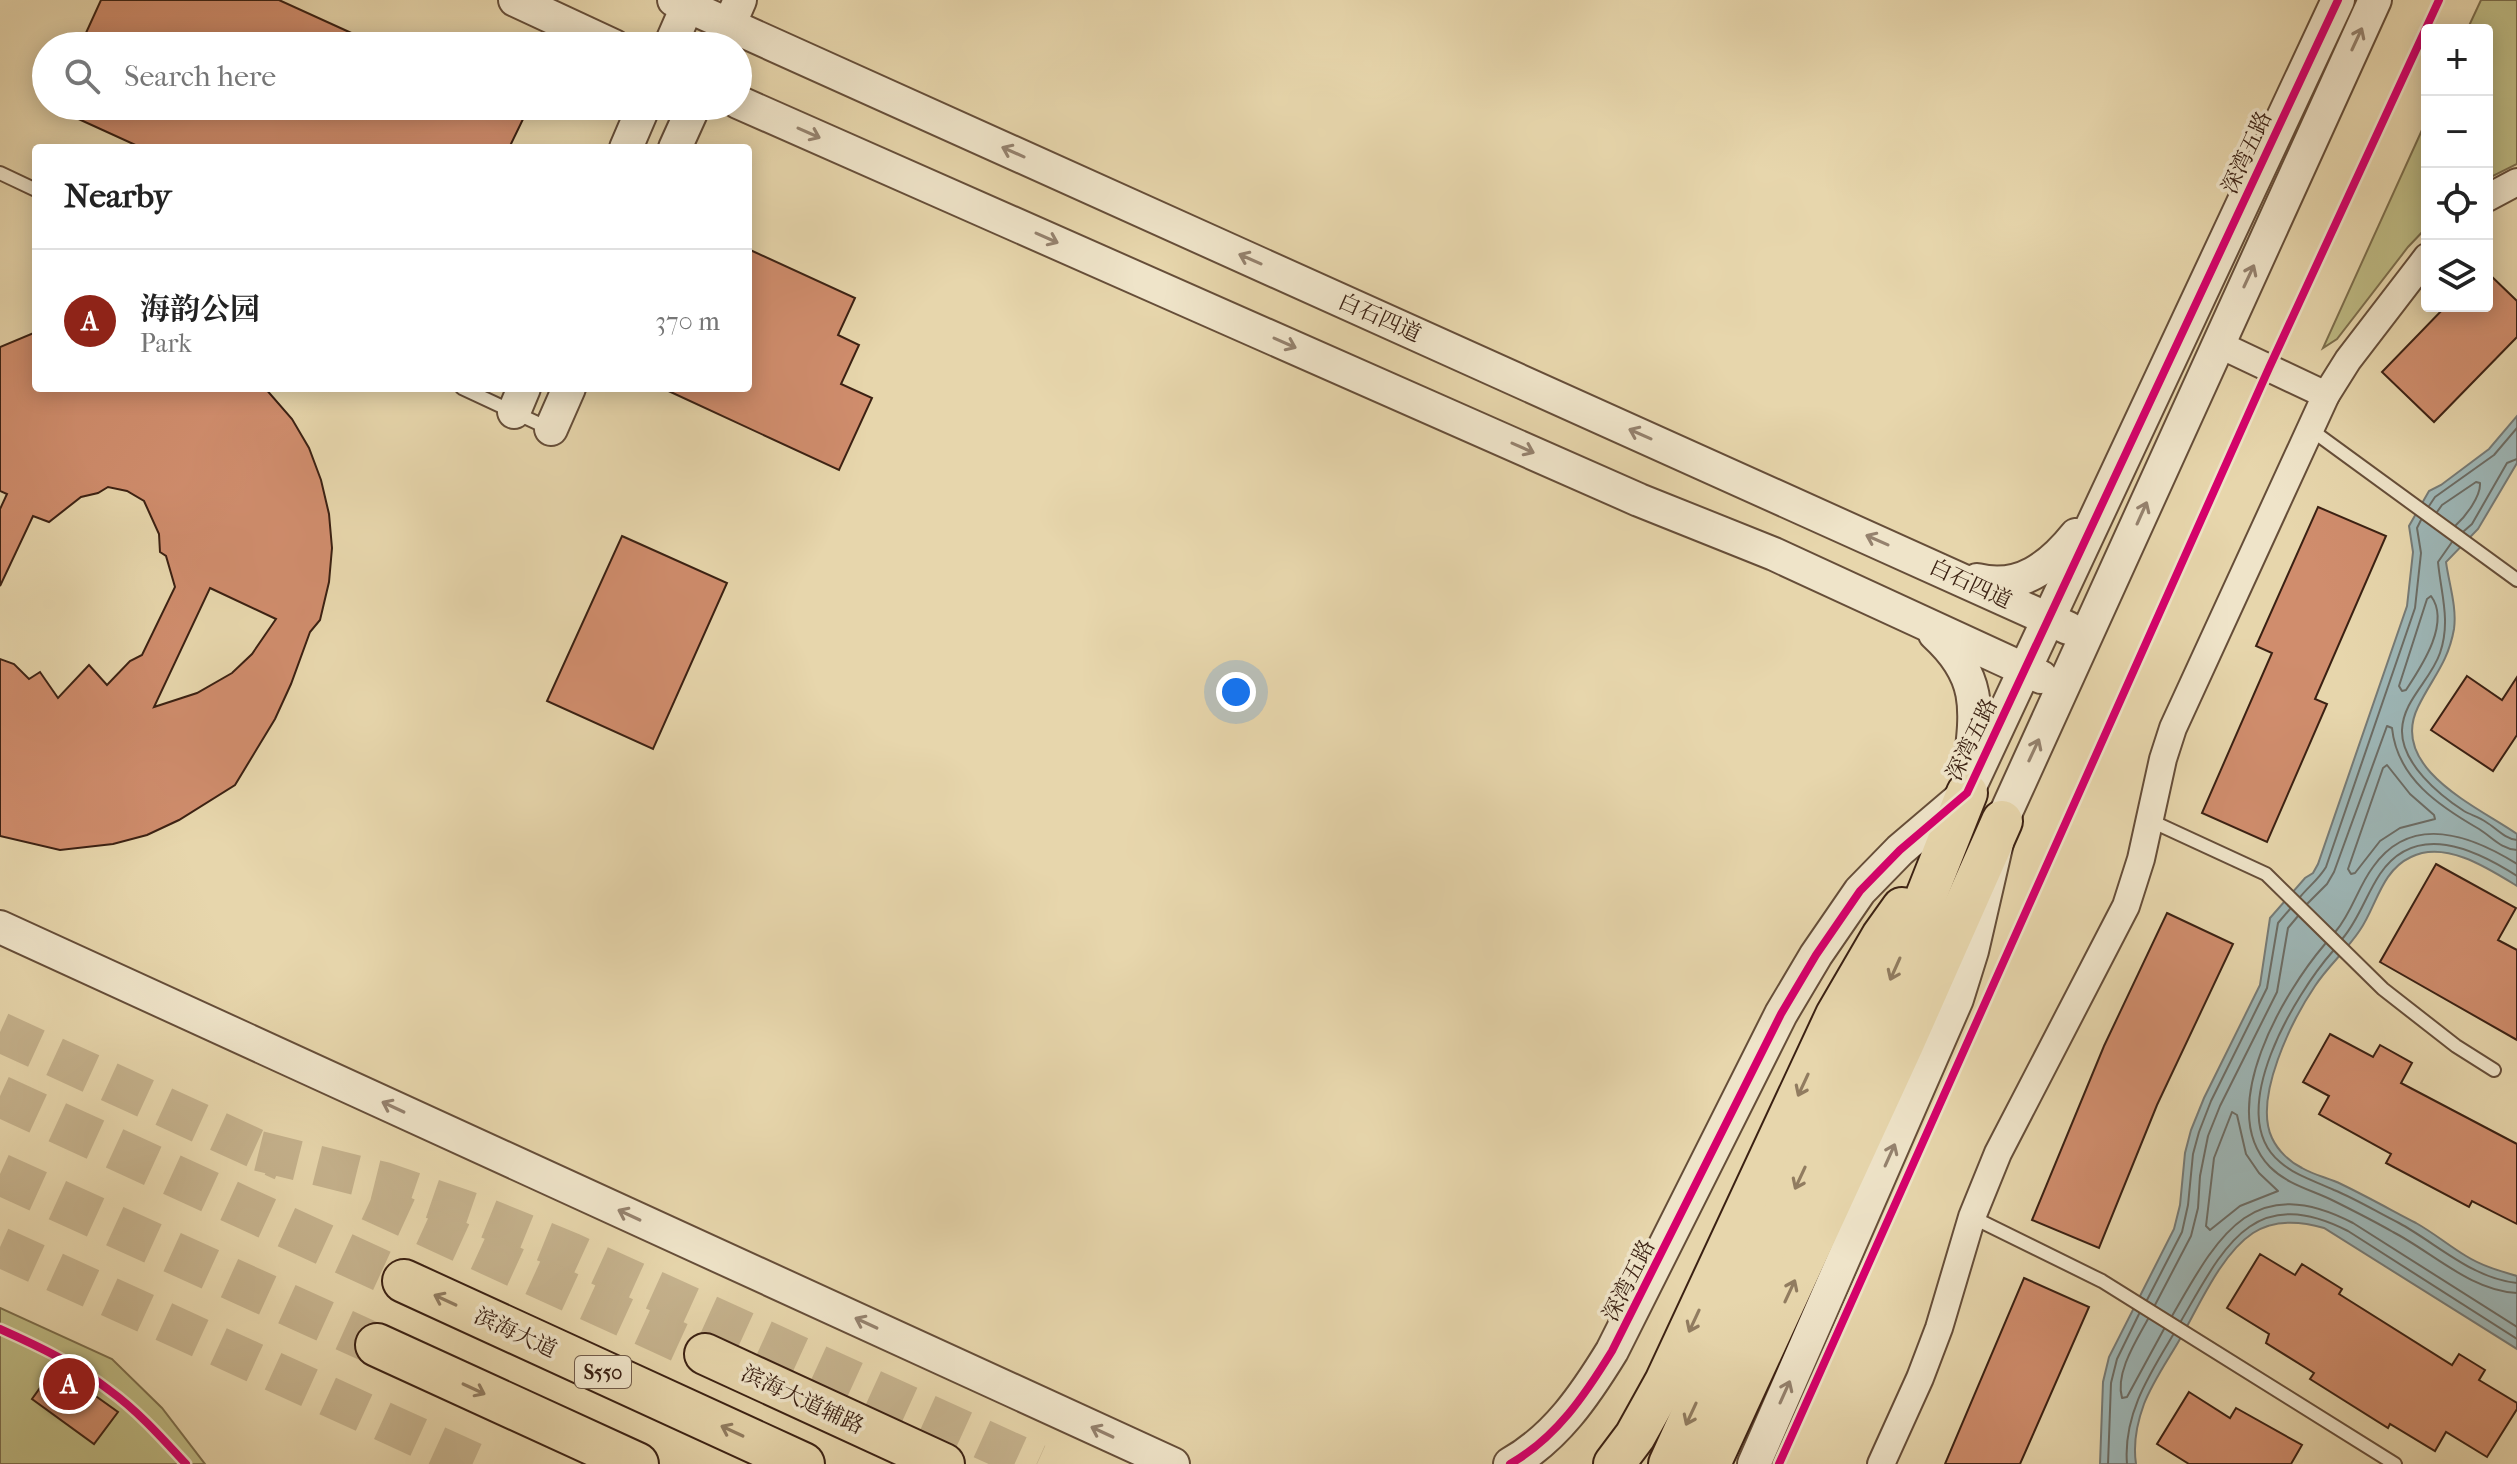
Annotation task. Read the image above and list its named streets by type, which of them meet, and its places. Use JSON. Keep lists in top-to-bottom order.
{
  "streets": {
    "highway": ["滨海大道", "S550"],
    "main road": ["滨海大道辅路"],
    "street": ["深湾五路", "白石四道"]
  },
  "crossings": [
    ["深湾五路", "白石四道"]
  ],
  "page": {
    "map_buttons": ["+", "−"],
    "search": "Search here",
    "heading": "Nearby",
    "list": [
      {
        "mark": "A",
        "name": "海韵公园",
        "note": "Park",
        "value": "370 m"
      }
    ],
    "pins": "A"
  }
}
